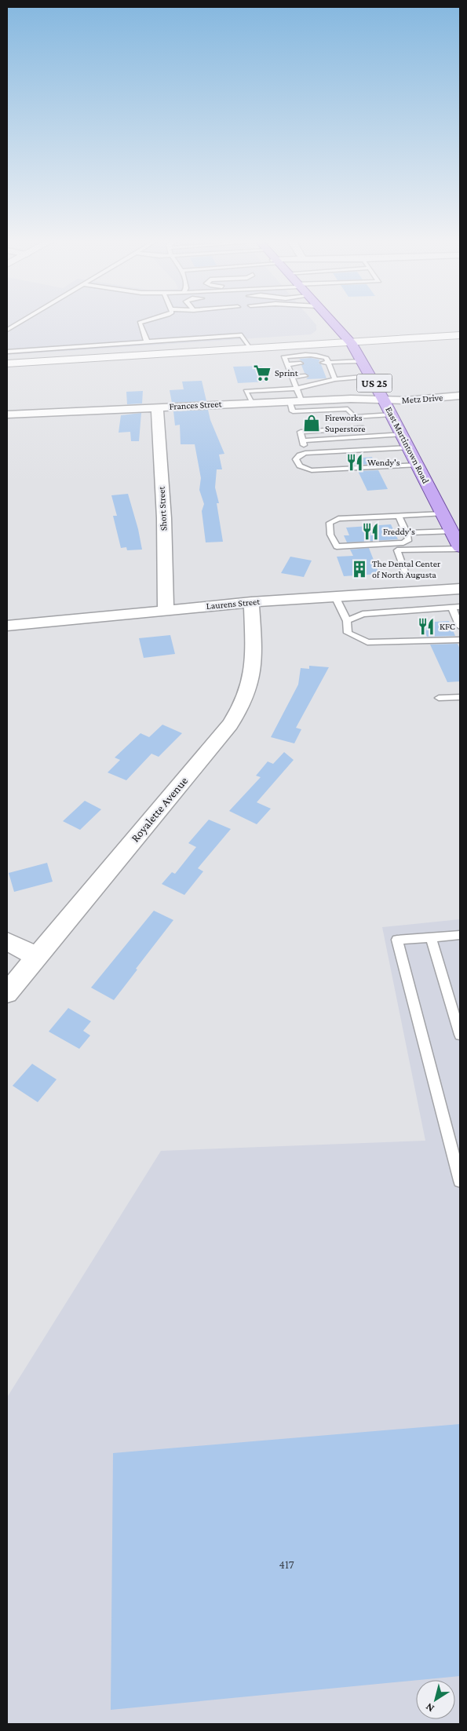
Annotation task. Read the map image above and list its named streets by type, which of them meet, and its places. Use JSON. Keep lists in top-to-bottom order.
{
  "streets": {
    "main road": ["US 25", "East Martintown Road"],
    "street": [
      "Metz Drive",
      "Frances Street",
      "Short Street",
      "Laurens Street",
      "Royalette Avenue"
    ]
  },
  "crossings": [
    ["Metz Drive", "Frances Street"],
    ["Metz Drive", "East Martintown Road"],
    ["Frances Street", "East Martintown Road"],
    ["Frances Street", "Short Street"],
    ["Short Street", "Laurens Street"],
    ["Laurens Street", "Royalette Avenue"]
  ],
  "places": {
    "supermarket": ["Sprint"],
    "shop": ["Fireworks Superstore"],
    "restaurant": ["Wendy's", "Freddy's", "KFC"],
    "building": ["The Dental Center of North Augusta"]
  },
  "house_numbers": ["417"],
  "north": "bottom left"
}
